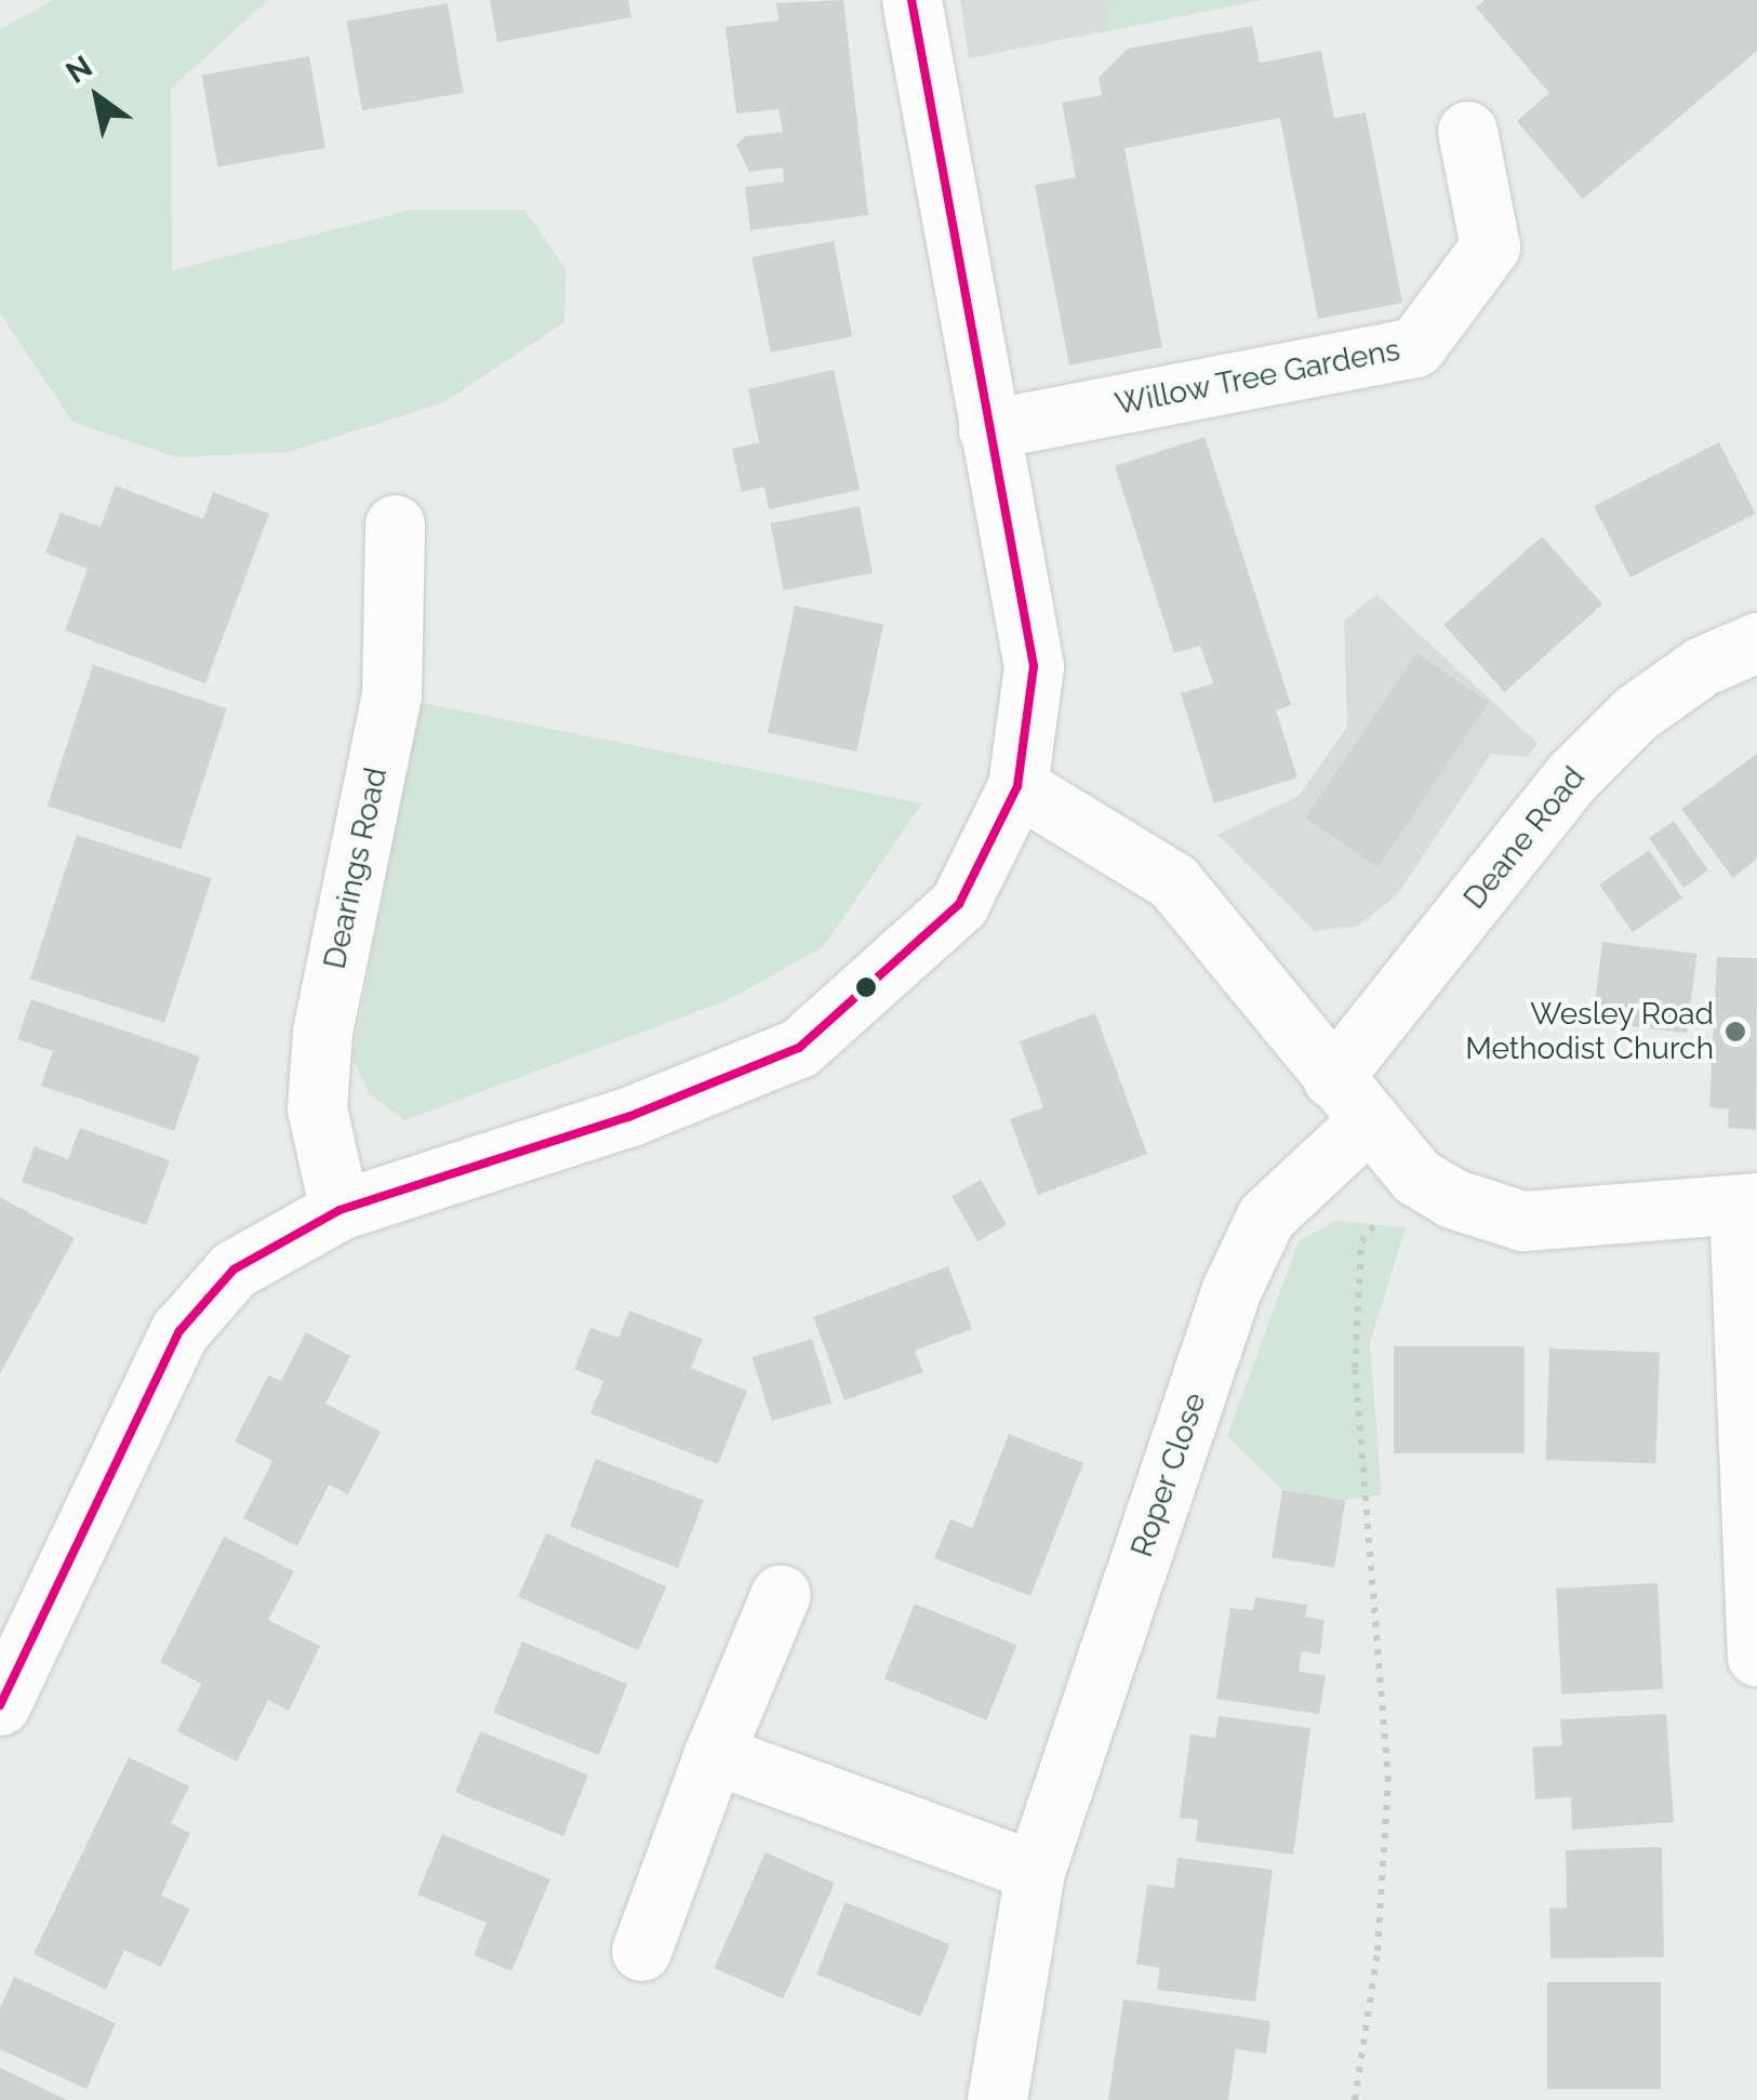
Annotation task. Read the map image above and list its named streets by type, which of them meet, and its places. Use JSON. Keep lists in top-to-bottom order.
{
  "streets": {
    "street": [
      "Willow Tree Gardens",
      "Deane Road",
      "Dearings Road",
      "Roper Close"
    ]
  },
  "crossings": [
    ["Deane Road", "Roper Close"]
  ],
  "places": ["Wesley Road Methodist Church"],
  "north": "top left"
}
